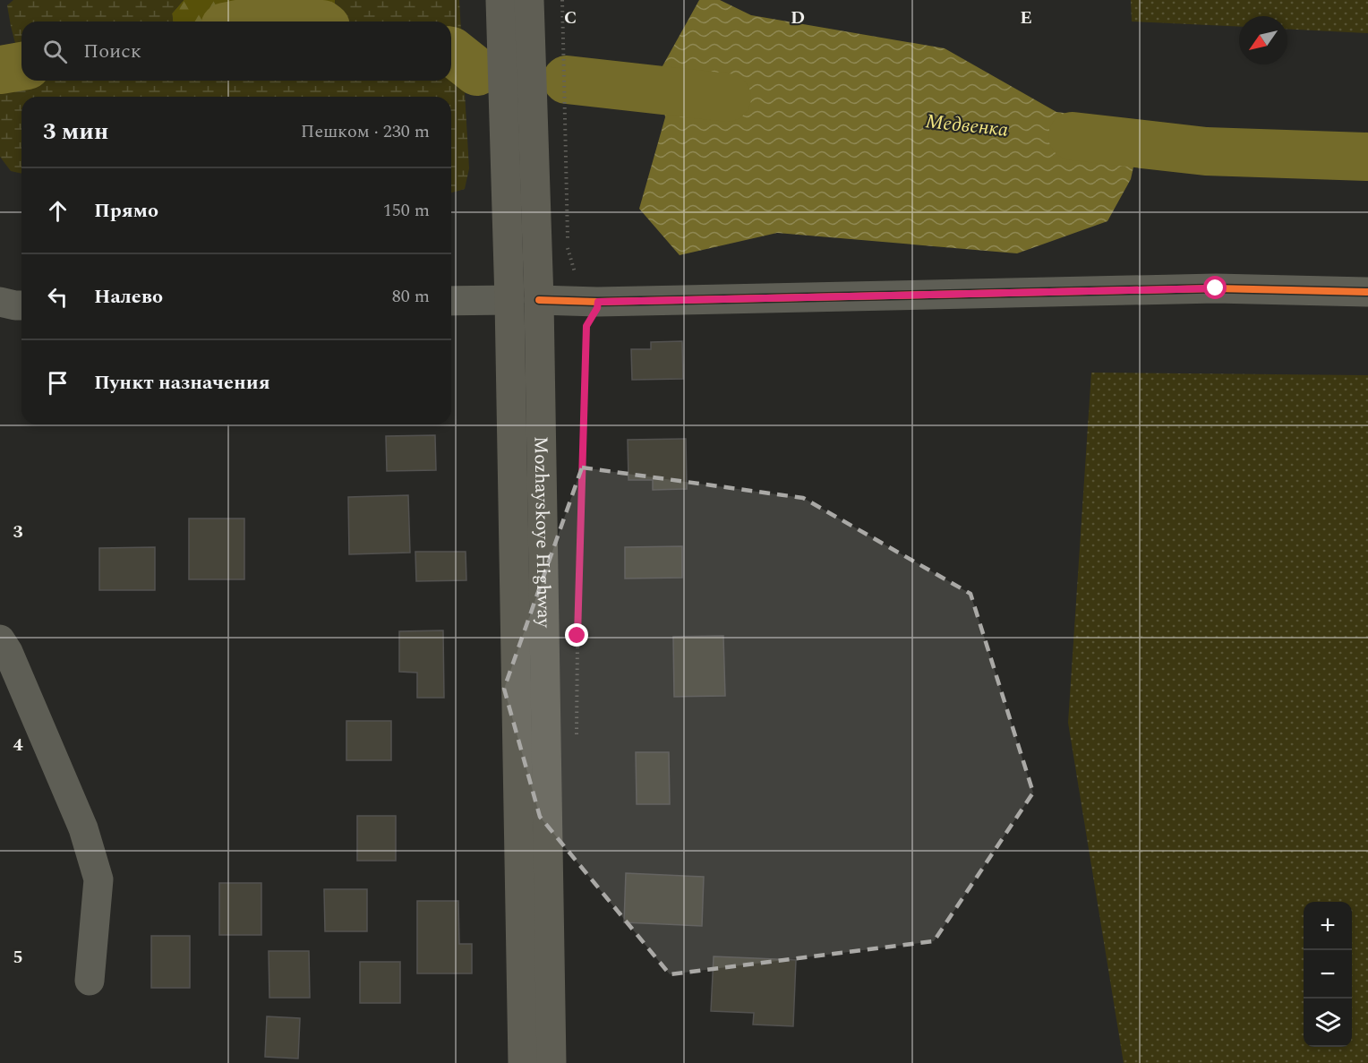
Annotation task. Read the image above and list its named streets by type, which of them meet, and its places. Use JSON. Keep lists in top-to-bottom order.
{
  "streets": {
    "main road": ["Mozhayskoye Highway"]
  },
  "water": ["Медвенка"],
  "north": "bottom left",
  "page": {
    "search": "Поиск",
    "heading": ["3 мин", "Пешком · 230 m"],
    "list": [
      ["Прямо", "150 m"],
      ["Налево", "80 m"],
      "Пункт назначения"
    ],
    "map_buttons": ["+", "−"]
  },
  "grid": {
    "columns": ["C", "D", "E"],
    "rows": ["3", "4", "5"]
  }
}
